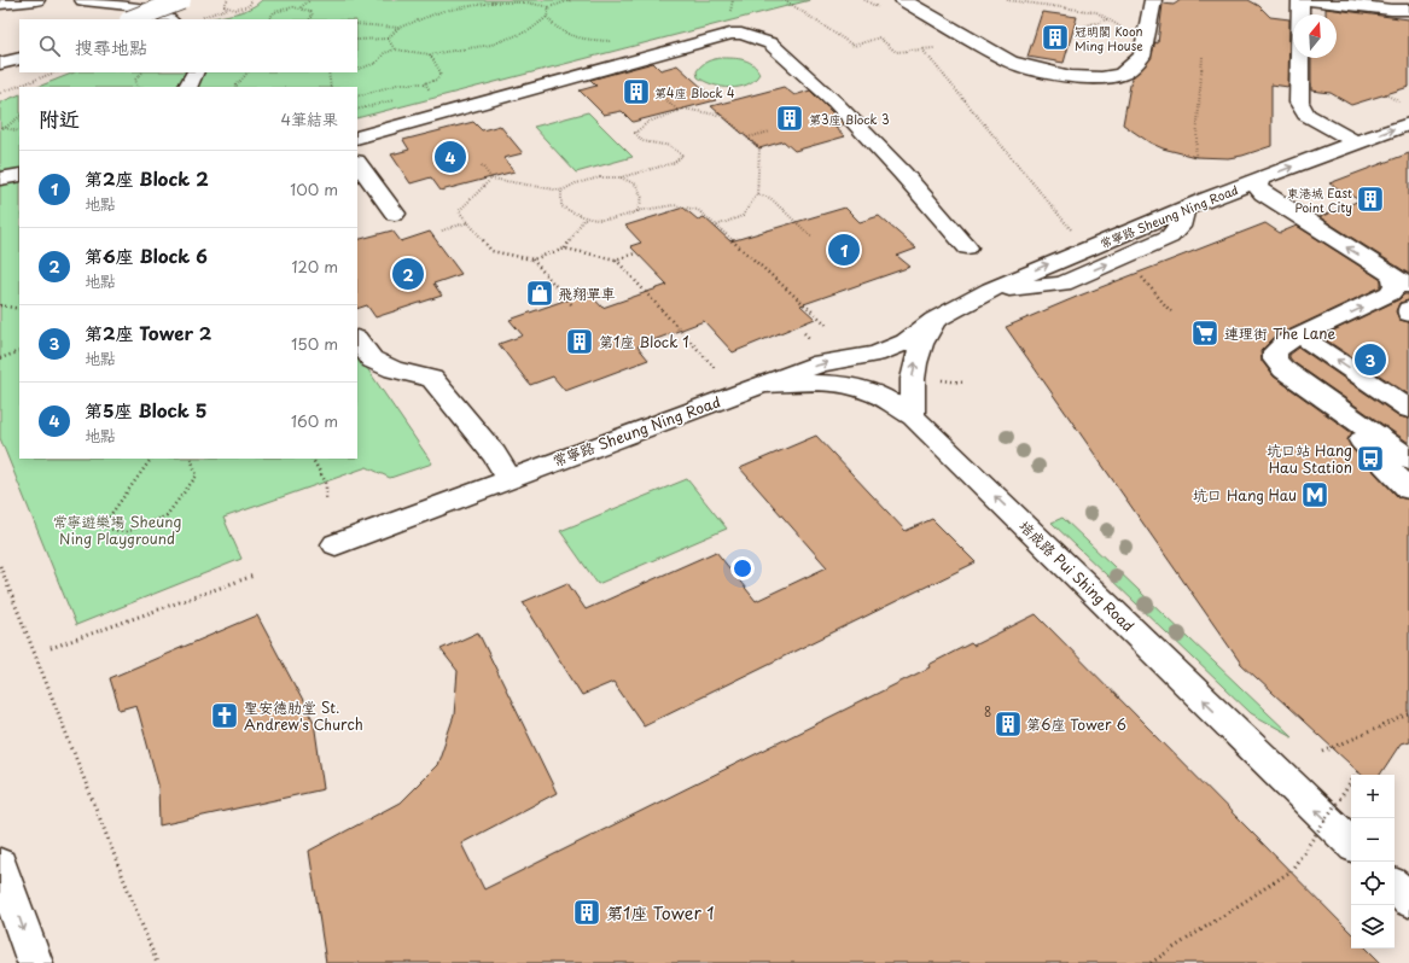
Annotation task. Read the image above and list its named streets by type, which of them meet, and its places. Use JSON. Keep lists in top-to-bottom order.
{
  "streets": {
    "main road": ["常寧路 Sheung Ning Road", "培成路 Pui Shing Road"]
  },
  "crossings": [
    ["常寧路 Sheung Ning Road", "培成路 Pui Shing Road"]
  ],
  "one_way": ["常寧路 Sheung Ning Road", "培成路 Pui Shing Road"],
  "parks": ["常寧遊樂場 Sheung Ning Playground"],
  "places": {
    "building": [
      "冠明閣 Koon Ming House",
      "第4座 Block 4",
      "第3座 Block 3",
      "東港城 East Point City",
      "第1座 Block 1",
      "第6座 Tower 6",
      "第1座 Tower 1"
    ],
    "shop": ["飛翔單車"],
    "supermarket": ["連理街 The Lane"],
    "bus stop": ["坑口站 Hang Hau Station"],
    "metro station": ["坑口 Hang Hau"],
    "church": ["聖安德肋堂 St. Andrew's Church"]
  },
  "house_numbers": ["8"],
  "north": "top",
  "page": {
    "search": "搜尋地點",
    "heading": ["附近", "4筆結果"],
    "pins": [
      "4",
      "1",
      "2",
      "3"
    ],
    "list": [
      {
        "mark": "1",
        "name": "第2座 Block 2",
        "note": "地點",
        "value": "100 m"
      },
      {
        "mark": "2",
        "name": "第6座 Block 6",
        "note": "地點",
        "value": "120 m"
      },
      {
        "mark": "3",
        "name": "第2座 Tower 2",
        "note": "地點",
        "value": "150 m"
      },
      {
        "mark": "4",
        "name": "第5座 Block 5",
        "note": "地點",
        "value": "160 m"
      }
    ],
    "map_buttons": ["+", "−"]
  }
}
